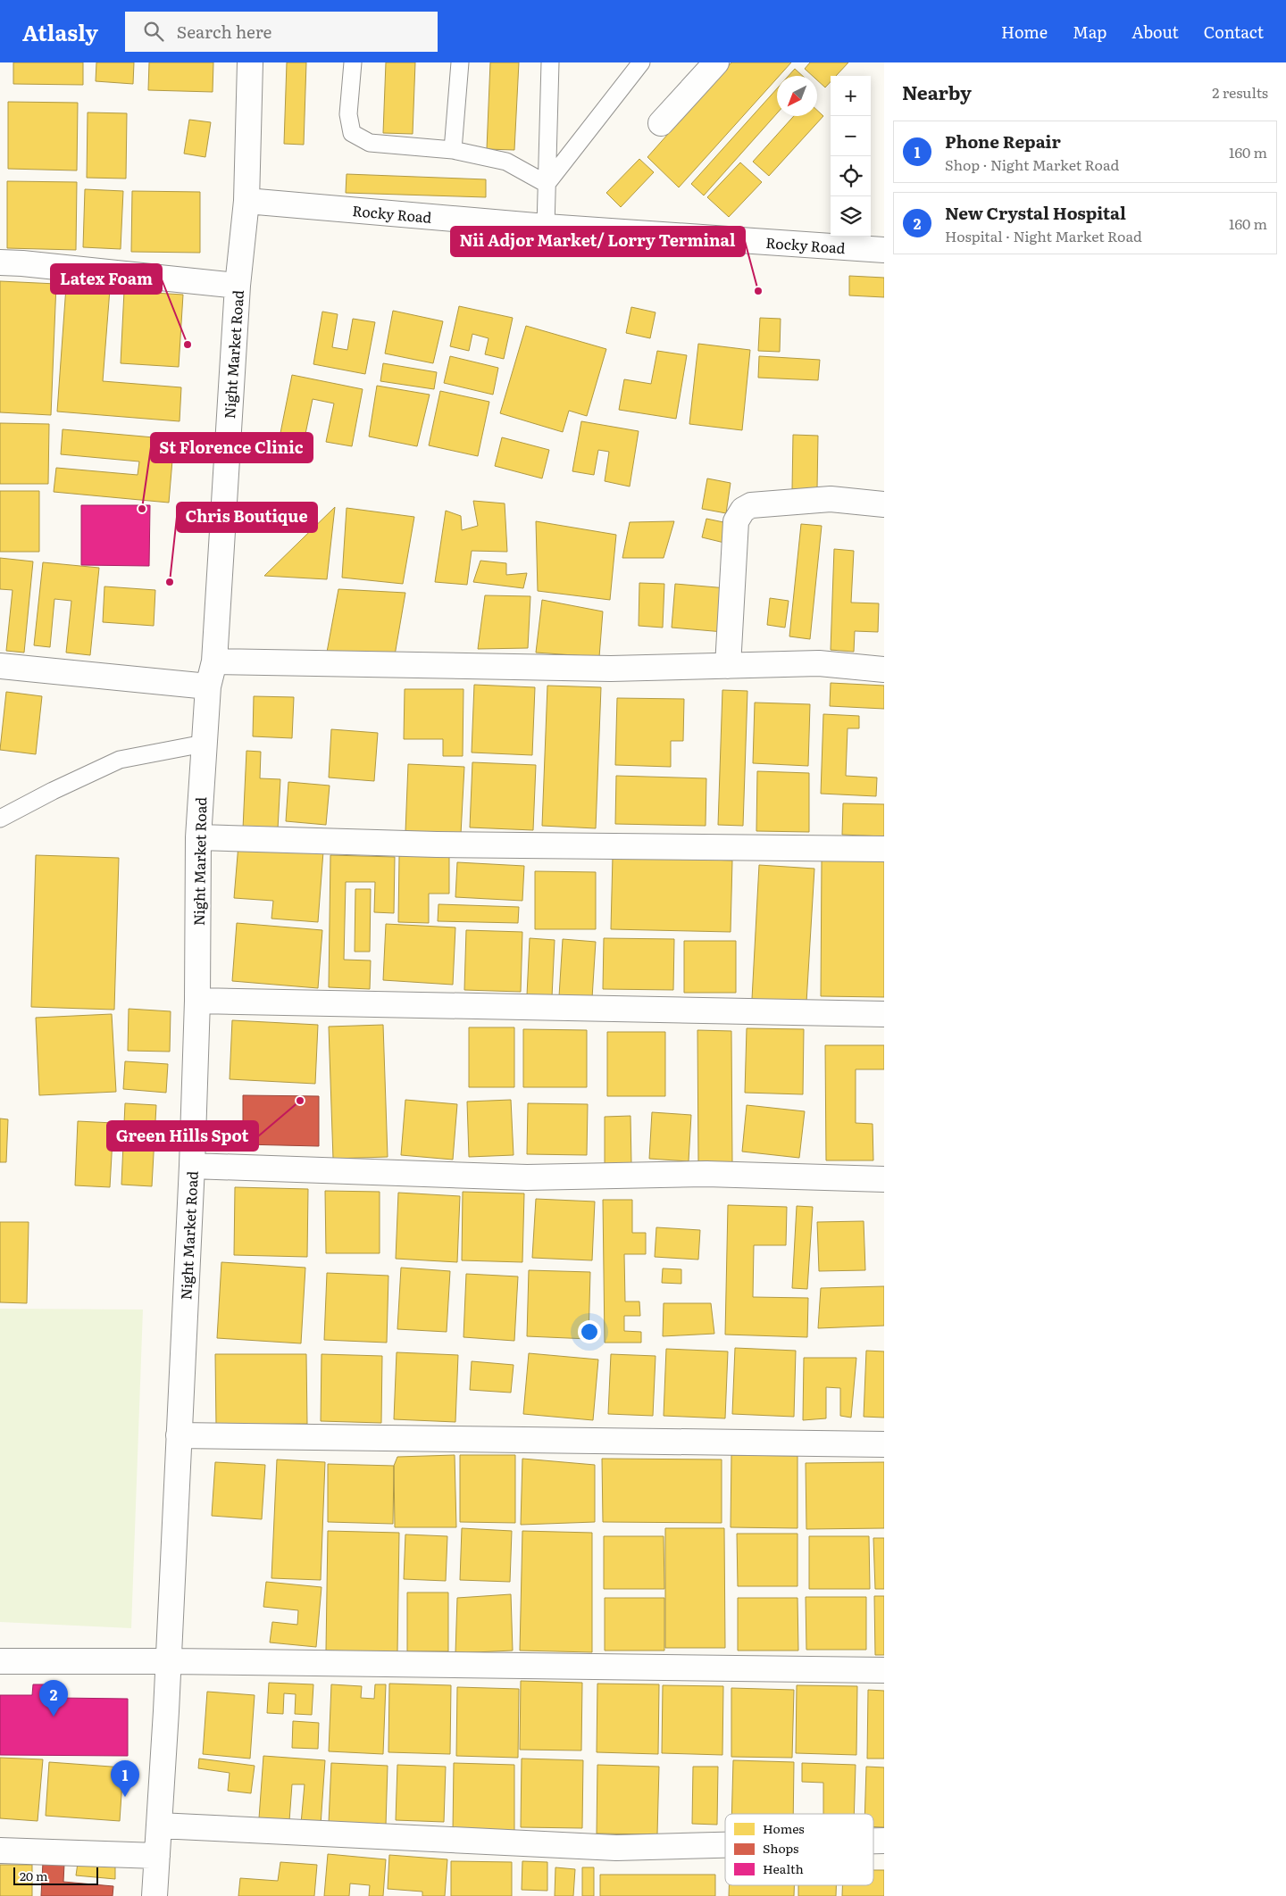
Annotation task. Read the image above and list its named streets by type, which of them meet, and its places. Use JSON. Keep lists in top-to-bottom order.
{
  "streets": {
    "street": ["Rocky Road", "Night Market Road"]
  },
  "crossings": [
    ["Rocky Road", "Night Market Road"]
  ],
  "places": [
    "Nii Adjor Market/ Lorry Terminal",
    "Latex Foam",
    "St Florence Clinic",
    "Chris Boutique",
    "Green Hills Spot"
  ],
  "legend": ["Homes", "Shops", "Health"],
  "scale_bar": "20 m",
  "north": "bottom left",
  "page": {
    "header": "Atlasly",
    "search": "Search here",
    "nav": [
      "Home",
      "Map",
      "About",
      "Contact"
    ],
    "heading": ["Nearby", "2 results"],
    "map_buttons": ["+", "−"],
    "list": [
      {
        "mark": "1",
        "name": "Phone Repair",
        "note": "Shop · Night Market Road",
        "value": "160 m"
      },
      {
        "mark": "2",
        "name": "New Crystal Hospital",
        "note": "Hospital · Night Market Road",
        "value": "160 m"
      }
    ],
    "pins": ["2", "1"],
    "scale": "20 m"
  }
}
